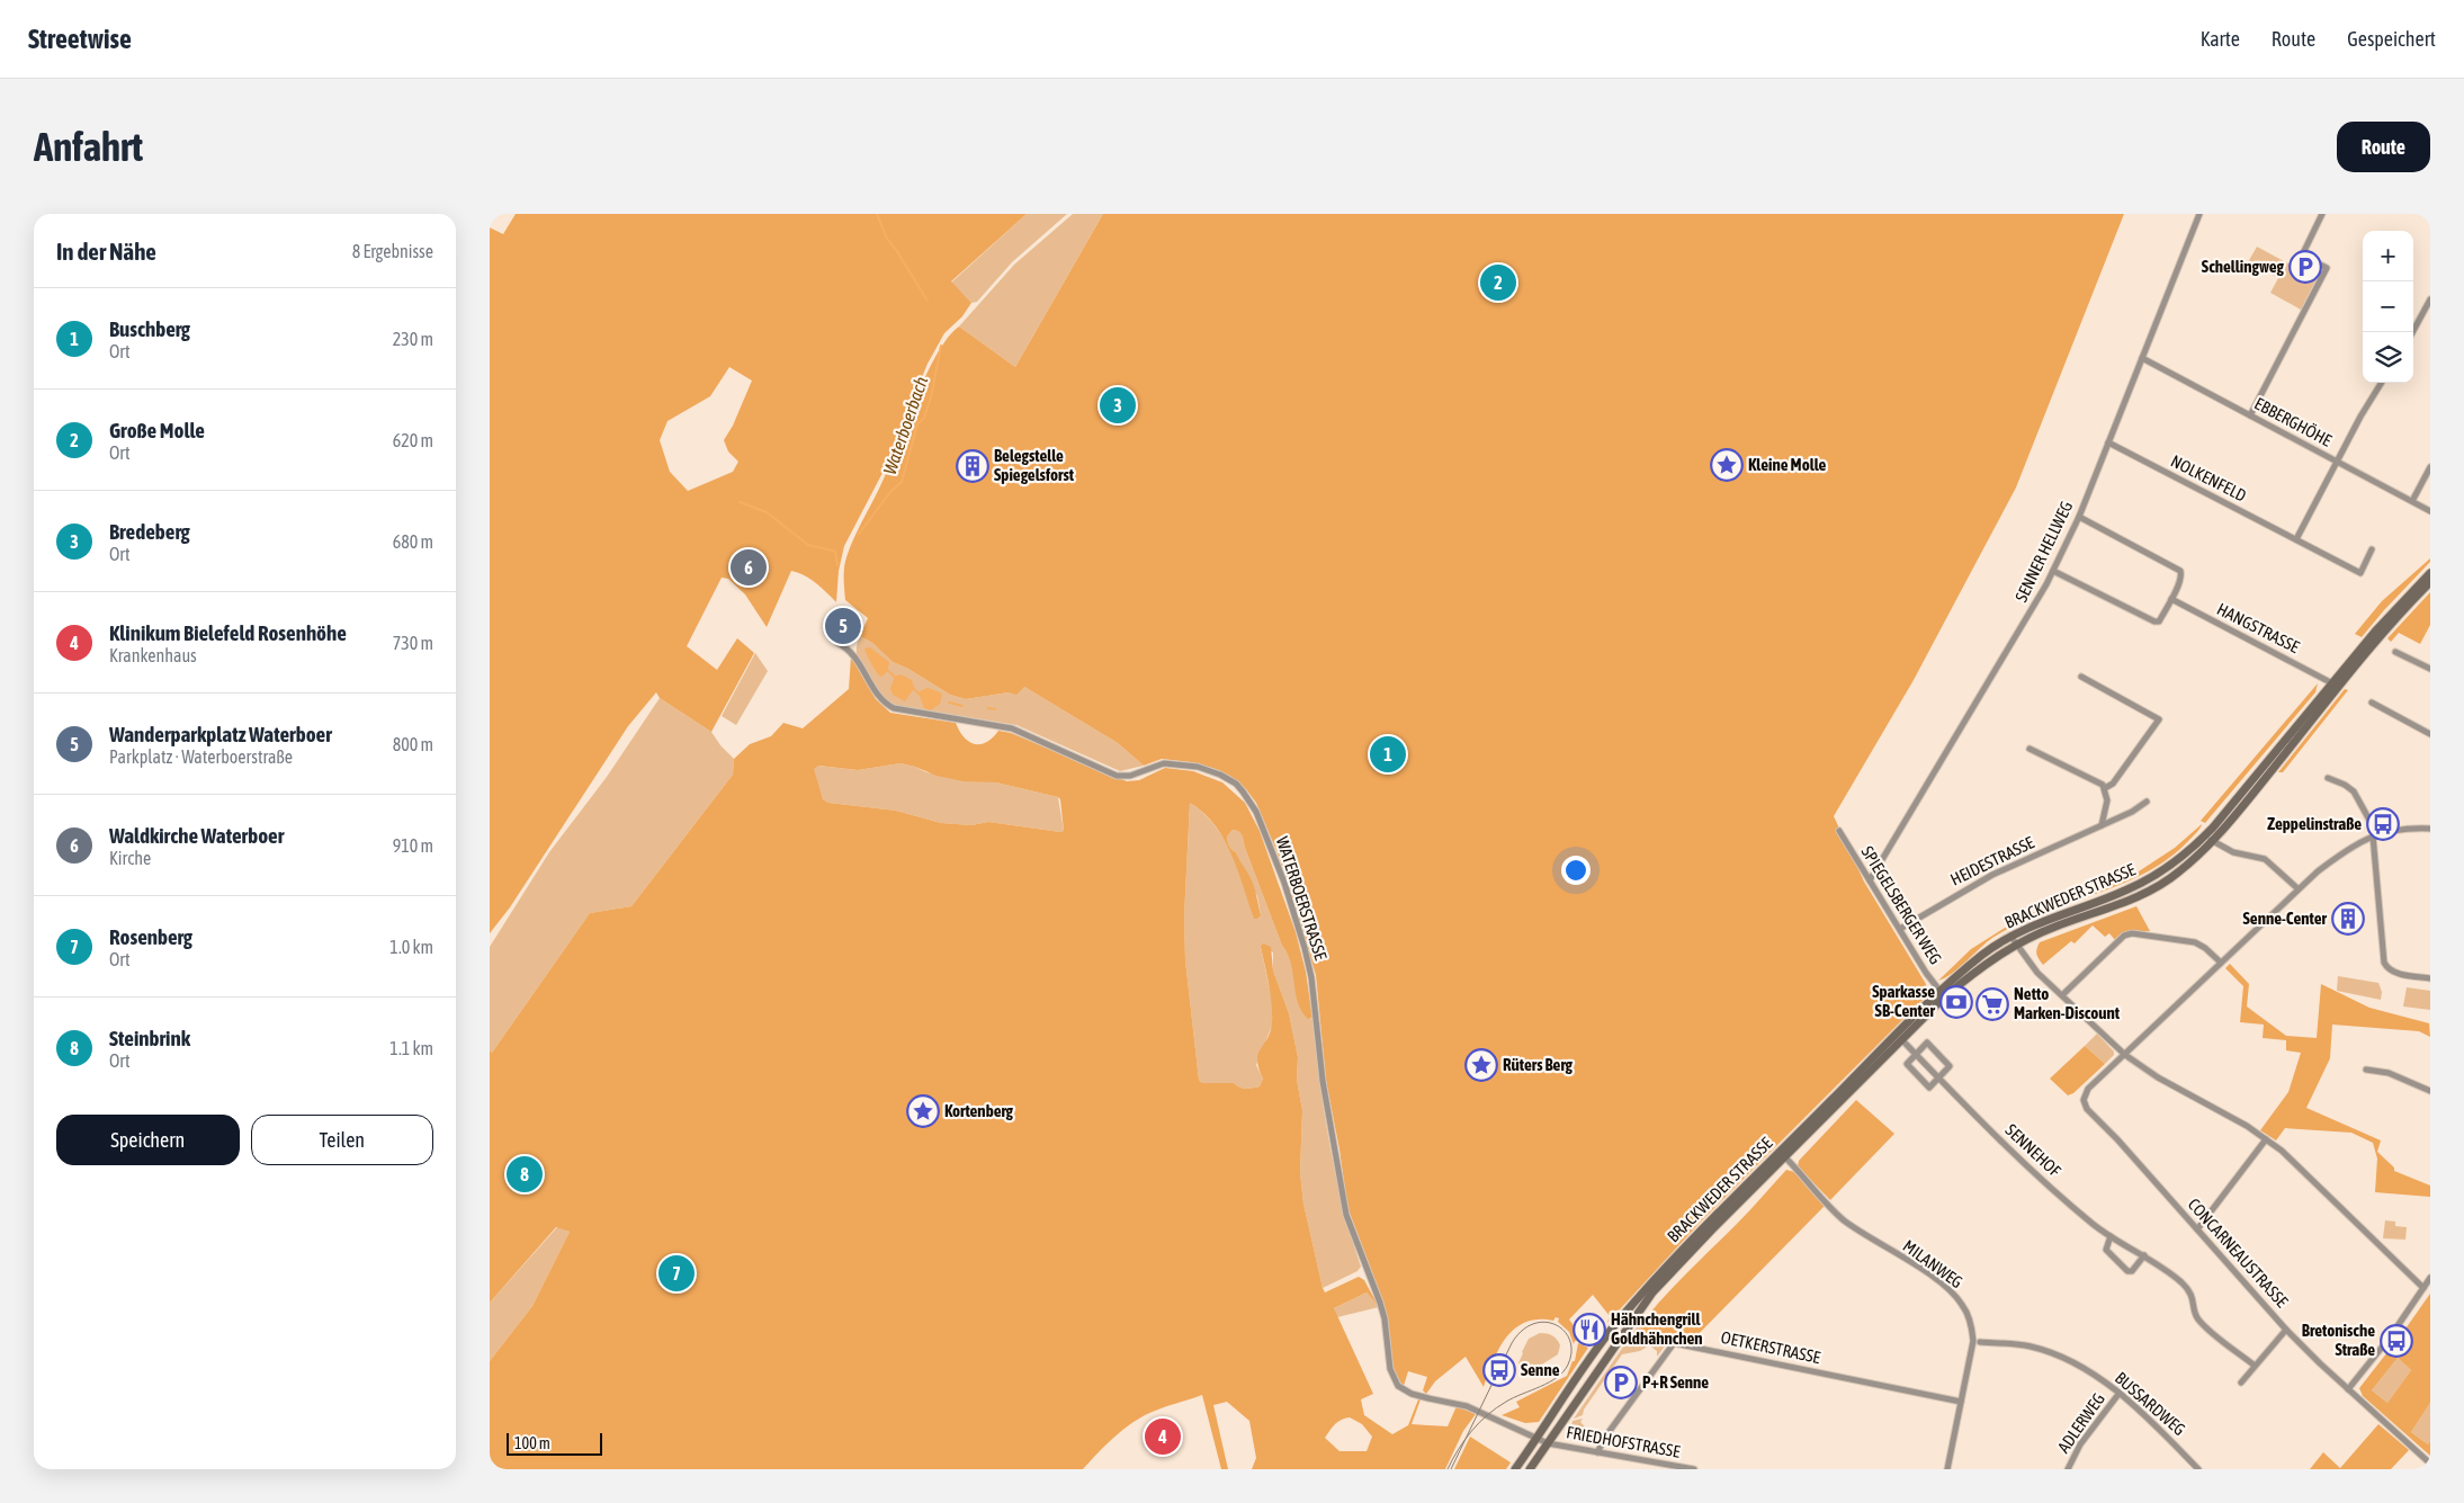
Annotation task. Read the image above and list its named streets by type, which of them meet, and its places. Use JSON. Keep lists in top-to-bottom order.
{
  "streets": {
    "main road": ["BRACKWEDER STRASSE"],
    "street": [
      "EBBERGHÖHE",
      "NOLKENFELD",
      "SENNER HELLWEG",
      "HANGSTRASSE",
      "HEIDESTRASSE",
      "WATERBOERSTRASSE",
      "SPIEGELSBERGER WEG",
      "SENNEHOF",
      "CONCARNEAUSTRASSE",
      "MILANWEG",
      "OETKERSTRASSE",
      "BUSSARDWEG",
      "ADLERWEG",
      "FRIEDHOFSTRASSE"
    ]
  },
  "crossings": [
    ["EBBERGHÖHE", "SENNER HELLWEG"],
    ["NOLKENFELD", "SENNER HELLWEG"],
    ["SENNER HELLWEG", "SPIEGELSBERGER WEG"],
    ["HANGSTRASSE", "BRACKWEDER STRASSE"],
    ["HEIDESTRASSE", "SPIEGELSBERGER WEG"],
    ["BRACKWEDER STRASSE", "WATERBOERSTRASSE"],
    ["BRACKWEDER STRASSE", "SPIEGELSBERGER WEG"],
    ["BRACKWEDER STRASSE", "SENNEHOF"],
    ["BRACKWEDER STRASSE", "MILANWEG"],
    ["BRACKWEDER STRASSE", "FRIEDHOFSTRASSE"],
    ["WATERBOERSTRASSE", "FRIEDHOFSTRASSE"],
    ["MILANWEG", "OETKERSTRASSE"],
    ["OETKERSTRASSE", "FRIEDHOFSTRASSE"],
    ["BUSSARDWEG", "ADLERWEG"]
  ],
  "water": ["Waterboerbach"],
  "places": {
    "parking": ["Schellingweg", "P+R Senne"],
    "place": ["Kleine Molle", "Rüters Berg", "Kortenberg"],
    "building": ["Belegstelle Spiegelsforst", "Senne-Center"],
    "bus stop": ["Zeppelinstraße", "Bretonische Straße", "Senne"],
    "bank": ["Sparkasse SB-Center"],
    "supermarket": ["Netto Marken-Discount"],
    "restaurant": ["Hähnchengrill Goldhähnchen"]
  },
  "scale_bar": "100 m",
  "page": {
    "header": "Streetwise",
    "nav": ["Karte", "Route", "Gespeichert"],
    "buttons": [
      "Route",
      ["Speichern", "Teilen"]
    ],
    "title": "Anfahrt",
    "heading": ["In der Nähe", "8 Ergebnisse"],
    "map_buttons": ["+", "−"],
    "pins": [
      "2",
      "3",
      "6",
      "5",
      "1",
      "8",
      "7",
      "4"
    ],
    "list": [
      {
        "mark": "1",
        "name": "Buschberg",
        "note": "Ort",
        "value": "230 m"
      },
      {
        "mark": "2",
        "name": "Große Molle",
        "note": "Ort",
        "value": "620 m"
      },
      {
        "mark": "3",
        "name": "Bredeberg",
        "note": "Ort",
        "value": "680 m"
      },
      {
        "mark": "4",
        "name": "Klinikum Bielefeld Rosenhöhe",
        "note": "Krankenhaus",
        "value": "730 m"
      },
      {
        "mark": "5",
        "name": "Wanderparkplatz Waterboer",
        "note": "Parkplatz · Waterboerstraße",
        "value": "800 m"
      },
      {
        "mark": "6",
        "name": "Waldkirche Waterboer",
        "note": "Kirche",
        "value": "910 m"
      },
      {
        "mark": "7",
        "name": "Rosenberg",
        "note": "Ort",
        "value": "1.0 km"
      },
      {
        "mark": "8",
        "name": "Steinbrink",
        "note": "Ort",
        "value": "1.1 km"
      }
    ],
    "scale": "100 m"
  }
}
